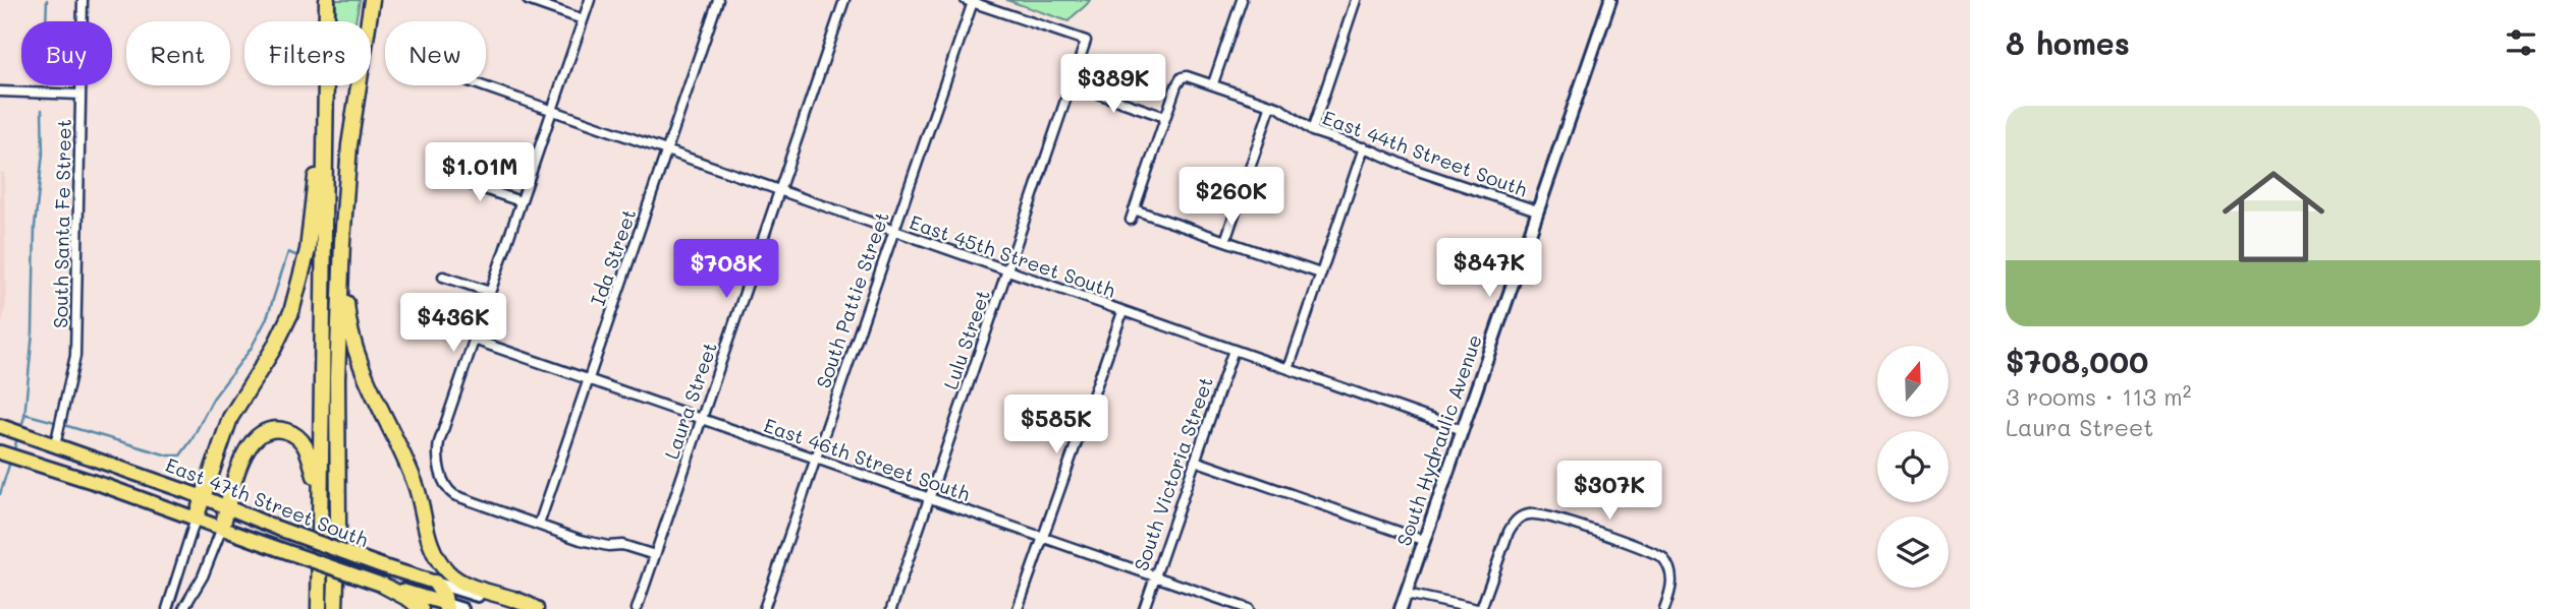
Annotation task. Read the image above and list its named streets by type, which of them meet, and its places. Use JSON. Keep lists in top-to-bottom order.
{
  "streets": {
    "main road": ["East 47th Street South"],
    "street": [
      "East 44th Street South",
      "South Santa Fe Street",
      "East 45th Street South",
      "Ida Street",
      "South Pattie Street",
      "Lulu Street",
      "Laura Street",
      "South Hydraulic Avenue",
      "East 46th Street South",
      "South Victoria Street"
    ]
  },
  "crossings": [
    ["East 44th Street South", "South Hydraulic Avenue"],
    ["South Santa Fe Street", "East 47th Street South"],
    ["East 45th Street South", "Ida Street"],
    ["East 45th Street South", "South Pattie Street"],
    ["East 45th Street South", "Lulu Street"],
    ["East 45th Street South", "Laura Street"],
    ["East 45th Street South", "South Hydraulic Avenue"],
    ["East 45th Street South", "South Victoria Street"],
    ["Ida Street", "East 46th Street South"],
    ["South Pattie Street", "Lulu Street"],
    ["South Pattie Street", "East 46th Street South"],
    ["Lulu Street", "East 46th Street South"],
    ["Laura Street", "East 46th Street South"],
    ["East 46th Street South", "South Victoria Street"]
  ],
  "north": "top",
  "page": {
    "heading": "8 homes",
    "chip": [
      "Buy",
      "Rent",
      "Filters",
      "New"
    ],
    "price": [
      "$389K",
      "$1.01M",
      "$260K",
      "$847K",
      "$708K",
      "$436K",
      "$585K",
      "$307K"
    ],
    "list": [
      {
        "name": "$708,000",
        "note": "3 rooms · 113 m² · Laura Street"
      }
    ]
  }
}
